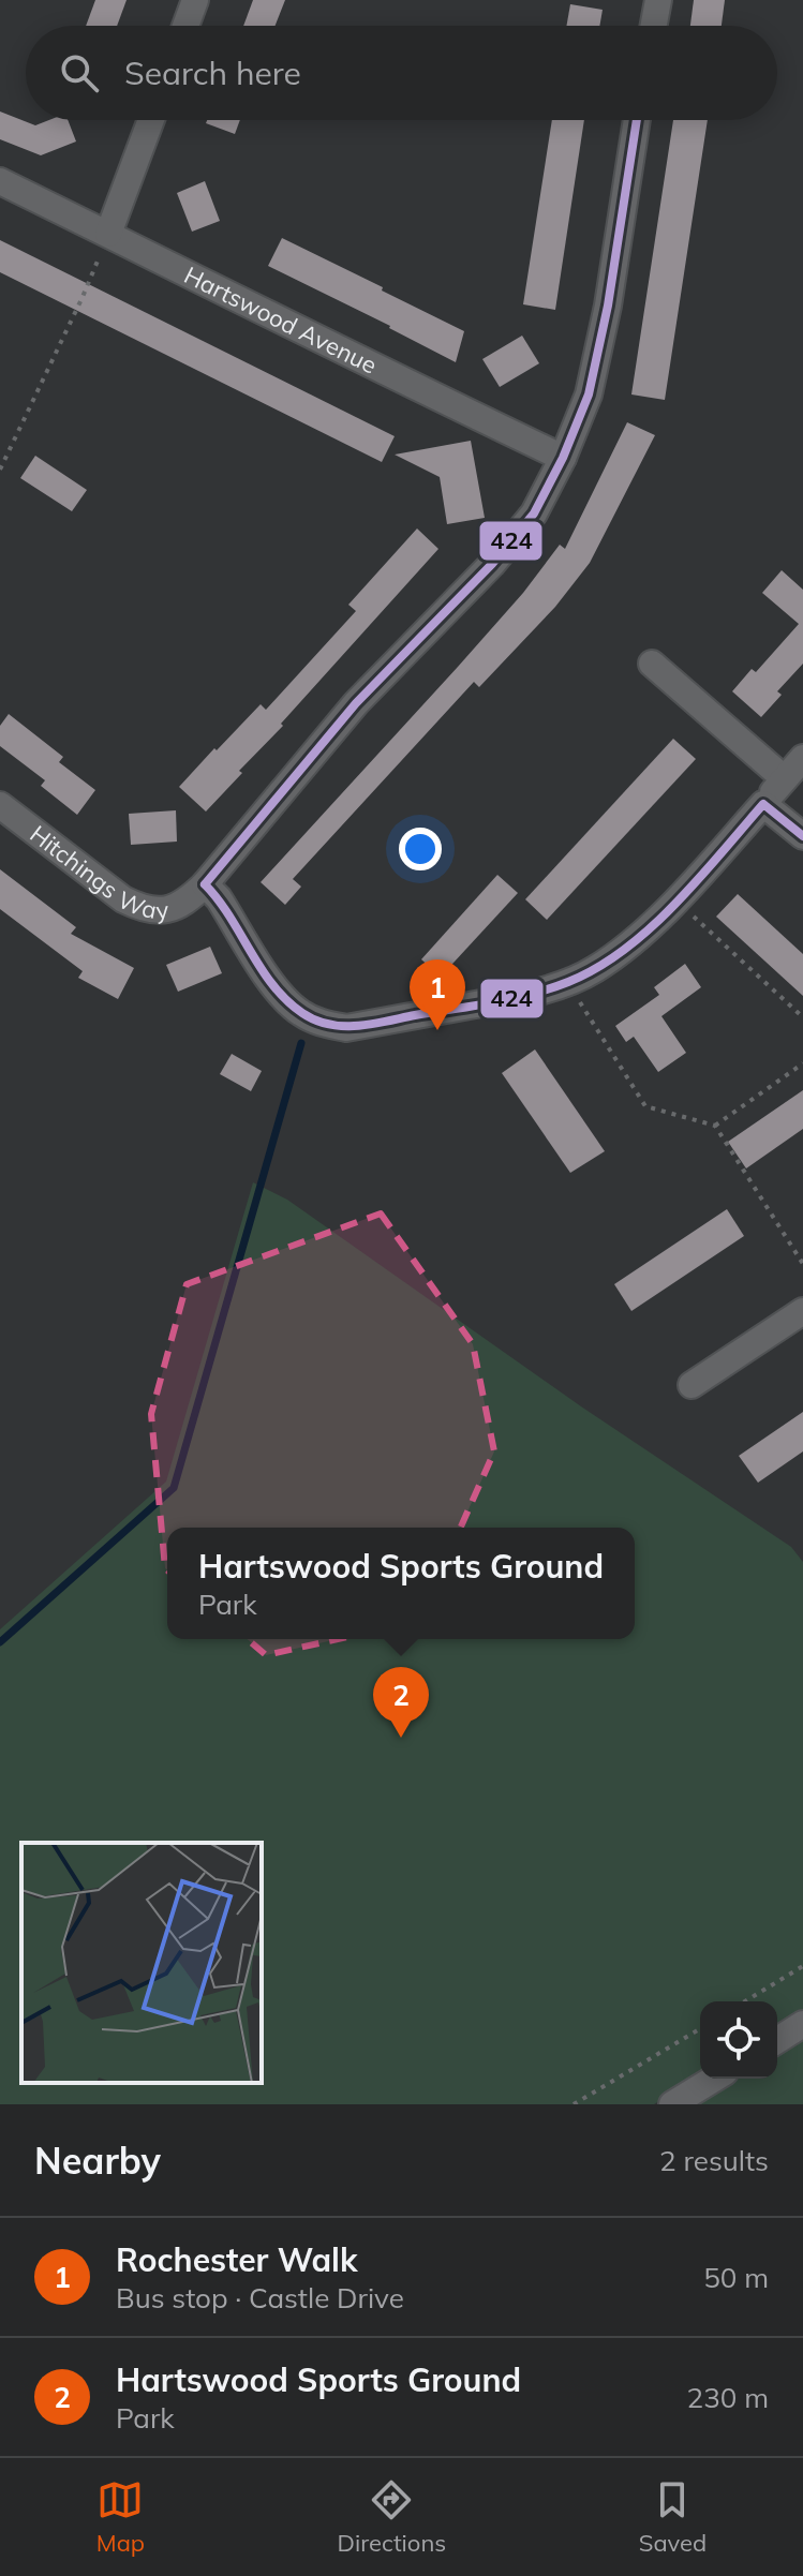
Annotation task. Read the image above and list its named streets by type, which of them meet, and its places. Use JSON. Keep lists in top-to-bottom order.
{
  "streets": {
    "street": ["Hartswood Avenue", "Hitchings Way"]
  },
  "crossings": [
    ["Hartswood Avenue", "Hitchings Way"]
  ],
  "lines": ["transit line 424"],
  "page": {
    "search": "Search here",
    "pins": ["1", "2"],
    "popup": ["Hartswood Sports Ground", "Park"],
    "heading": ["Nearby", "2 results"],
    "list": [
      {
        "mark": "1",
        "name": "Rochester Walk",
        "note": "Bus stop · Castle Drive",
        "value": "50 m"
      },
      {
        "mark": "2",
        "name": "Hartswood Sports Ground",
        "note": "Park",
        "value": "230 m"
      }
    ],
    "nav": ["Map", "Directions", "Saved"]
  }
}
